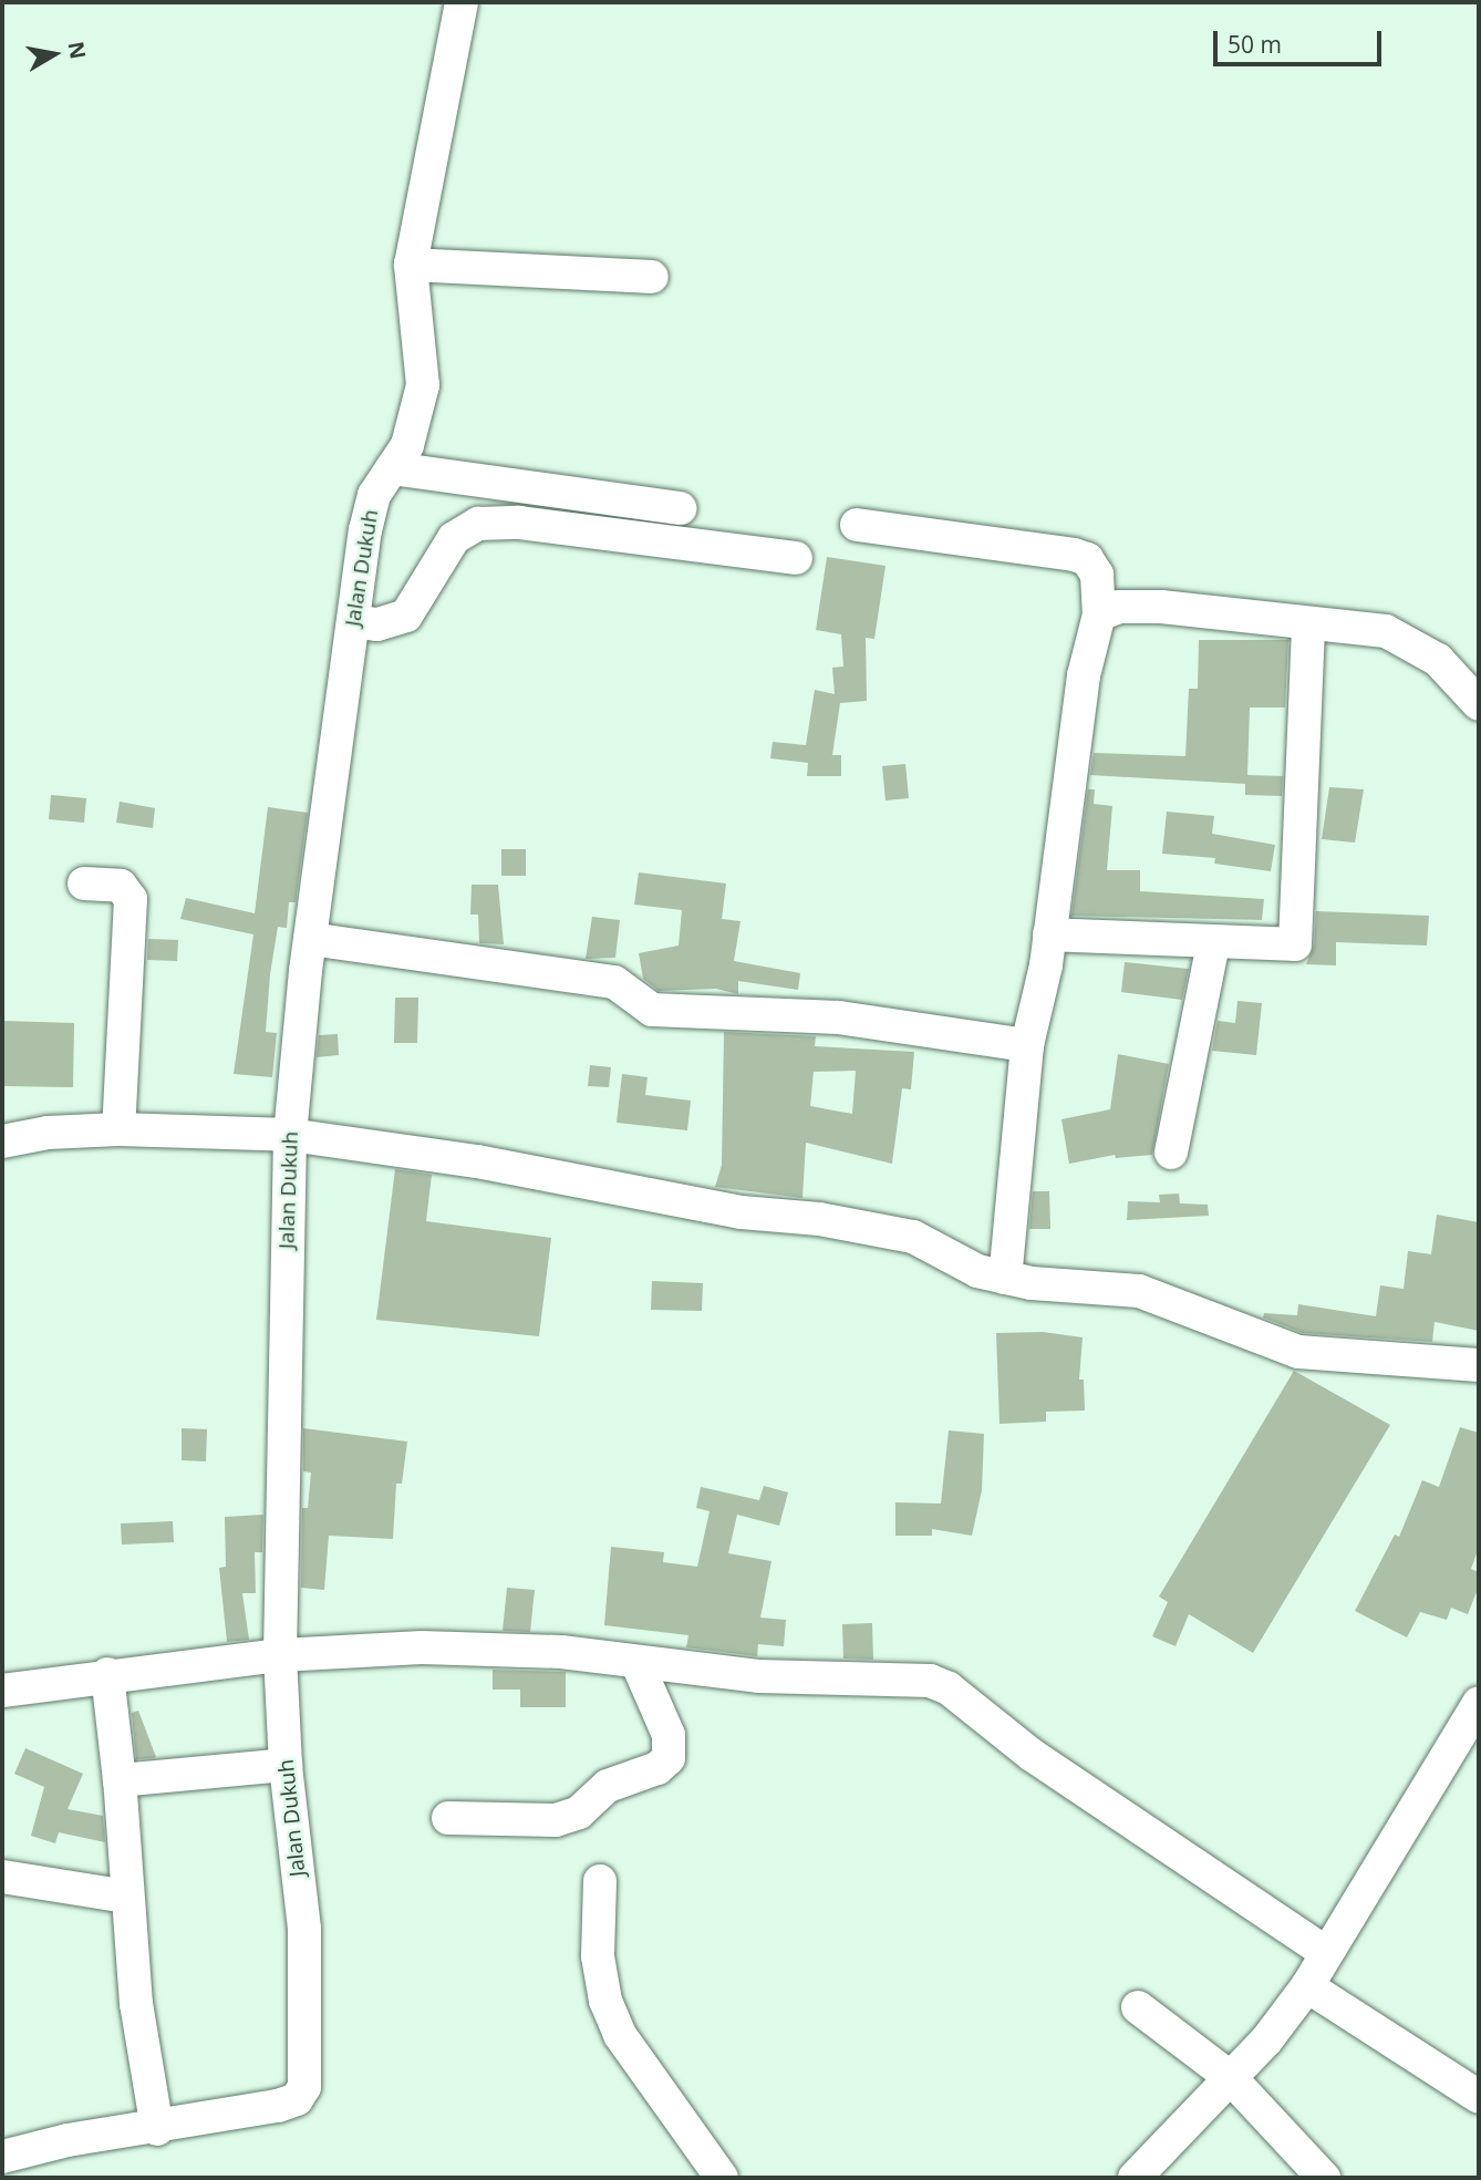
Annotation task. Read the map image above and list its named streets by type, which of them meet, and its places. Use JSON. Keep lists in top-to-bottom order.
{
  "streets": {
    "street": ["Jalan Dukuh"]
  },
  "scale_bar": "50 m",
  "north": "right"
}
